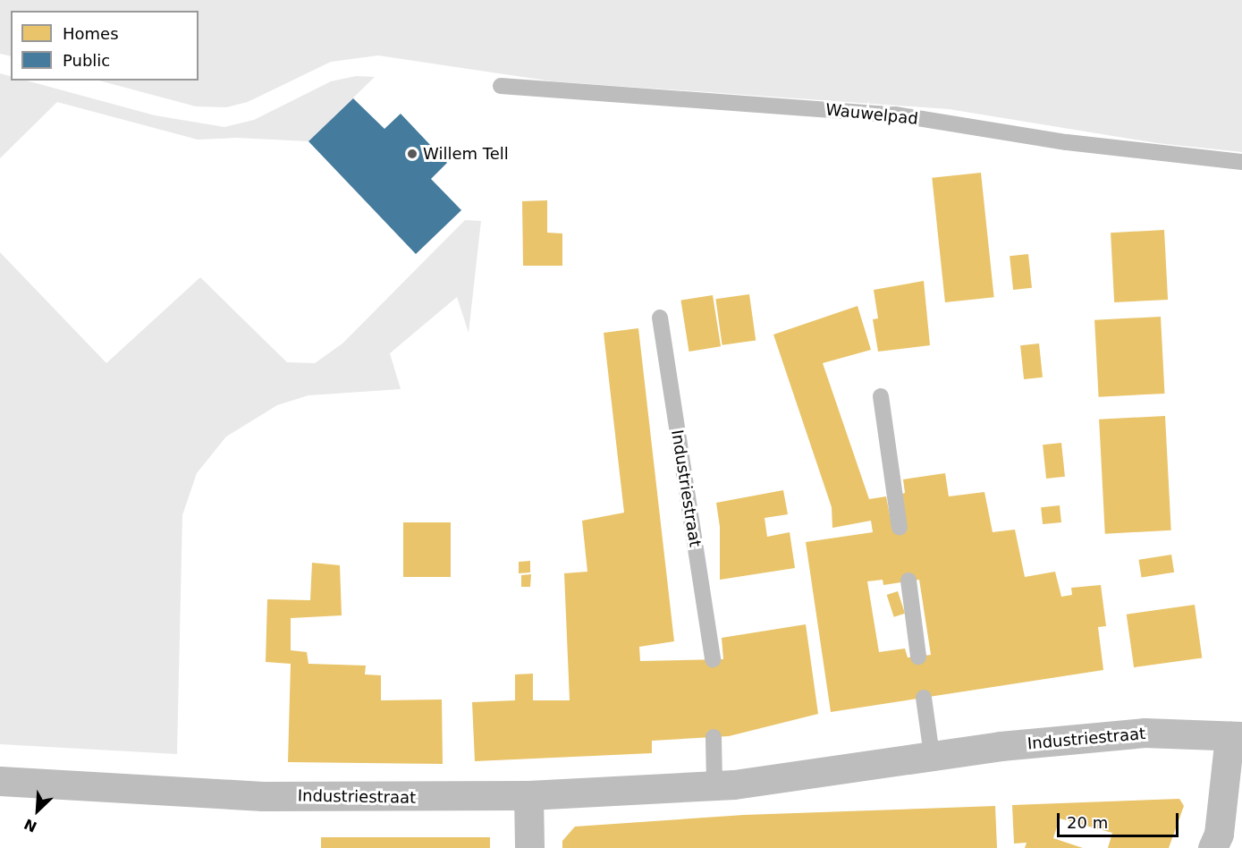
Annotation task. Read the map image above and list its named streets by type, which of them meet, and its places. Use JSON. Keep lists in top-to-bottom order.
{
  "streets": {
    "street": ["Industriestraat"],
    "lane": ["Wauwelpad"]
  },
  "places": ["Willem Tell"],
  "legend": ["Homes", "Public"],
  "scale_bar": "20 m",
  "north": "bottom left"
}
